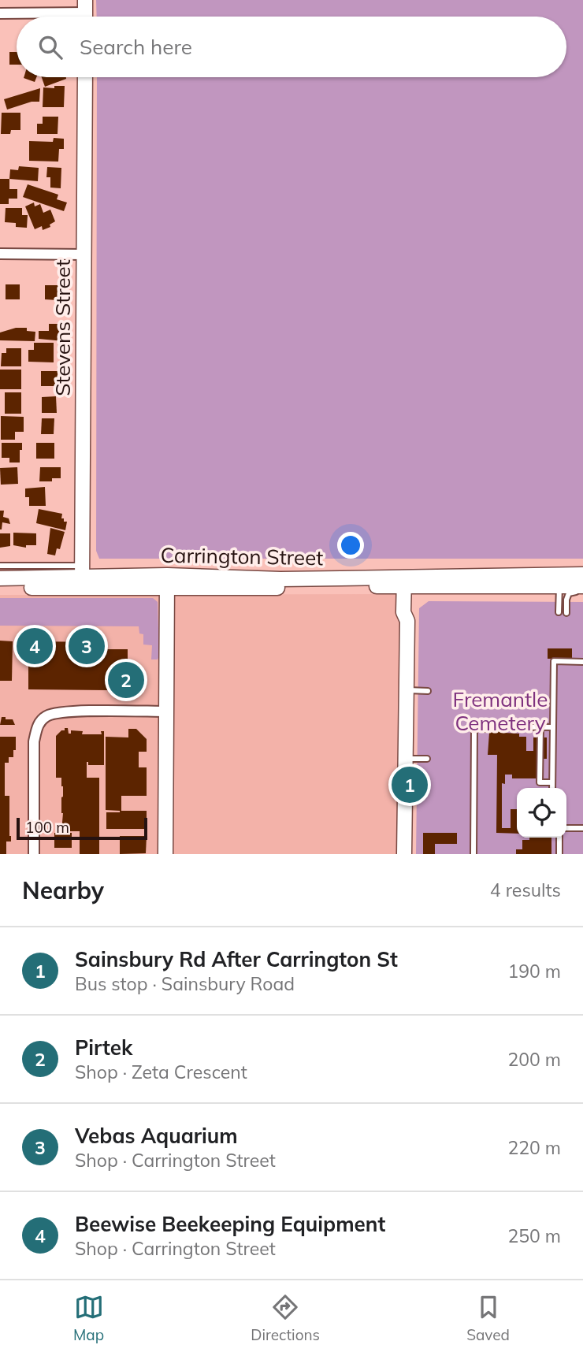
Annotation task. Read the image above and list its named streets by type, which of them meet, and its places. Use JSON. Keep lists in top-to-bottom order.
{
  "streets": {
    "street": ["Stevens Street", "Carrington Street"]
  },
  "crossings": [
    ["Stevens Street", "Carrington Street"]
  ],
  "parks": ["Fremantle Cemetery"],
  "scale_bar": "100 m",
  "page": {
    "search": "Search here",
    "pins": [
      "3",
      "4",
      "2",
      "1"
    ],
    "scale": "100 m",
    "heading": ["Nearby", "4 results"],
    "list": [
      {
        "mark": "1",
        "name": "Sainsbury Rd After Carrington St",
        "note": "Bus stop · Sainsbury Road",
        "value": "190 m"
      },
      {
        "mark": "2",
        "name": "Pirtek",
        "note": "Shop · Zeta Crescent",
        "value": "200 m"
      },
      {
        "mark": "3",
        "name": "Vebas Aquarium",
        "note": "Shop · Carrington Street",
        "value": "220 m"
      },
      {
        "mark": "4",
        "name": "Beewise Beekeeping Equipment",
        "note": "Shop · Carrington Street",
        "value": "250 m"
      }
    ],
    "nav": ["Map", "Directions", "Saved"]
  }
}
